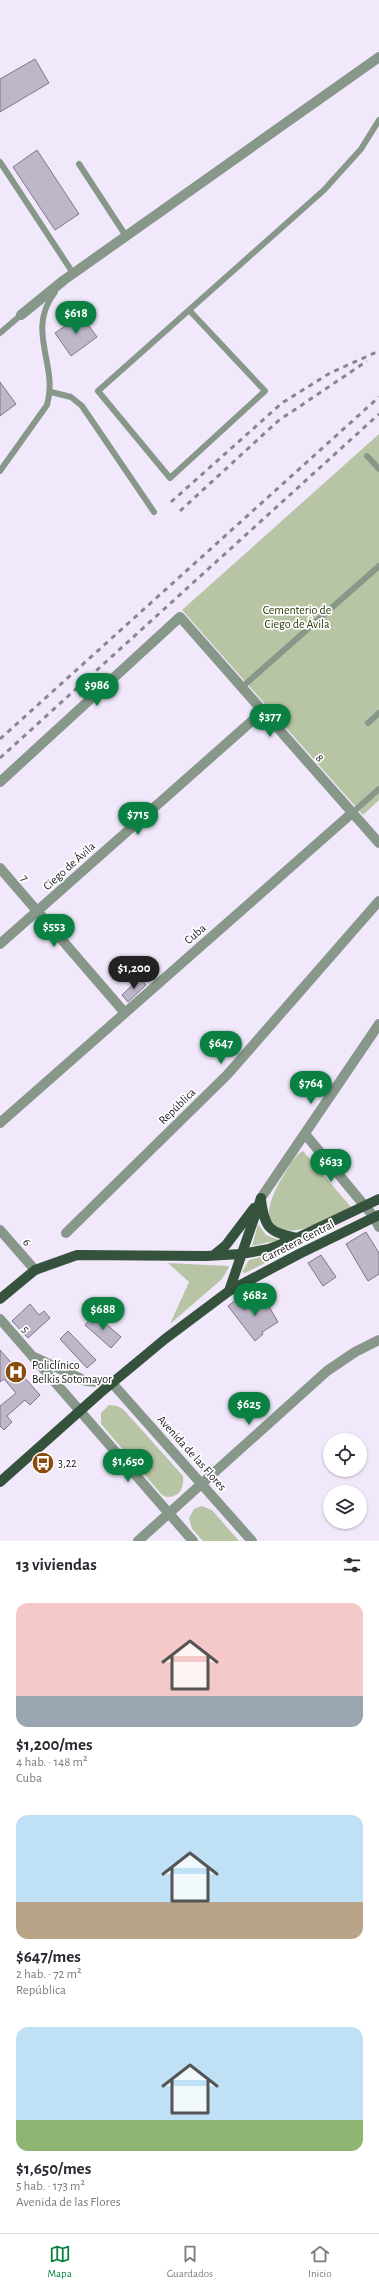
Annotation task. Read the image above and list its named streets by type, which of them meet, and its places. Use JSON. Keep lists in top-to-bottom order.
{
  "streets": {
    "main road": ["Carretera Central"],
    "street": [
      "8",
      "Ciego de Ávila",
      "7",
      "Cuba",
      "República",
      "6",
      "5",
      "Avenida de las Flores"
    ]
  },
  "crossings": [
    ["8", "Ciego de Ávila"],
    ["8", "Cuba"],
    ["Ciego de Ávila", "7"],
    ["7", "Cuba"],
    ["Carretera Central", "5"],
    ["Carretera Central", "Avenida de las Flores"],
    ["5", "Avenida de las Flores"]
  ],
  "parks": ["Cementerio de Ciego de Ávila"],
  "places": {
    "hospital": ["Policlínico Belkis Sotomayor"],
    "bus stop": ["3,22"]
  },
  "page": {
    "price": [
      "$618",
      "$986",
      "$377",
      "$715",
      "$553",
      "$1,200",
      "$647",
      "$764",
      "$633",
      "$682",
      "$688",
      "$625",
      "$1,650"
    ],
    "heading": "13 viviendas",
    "list": [
      {
        "name": "$1,200/mes",
        "note": "4 hab. · 148 m² · Cuba"
      },
      {
        "name": "$647/mes",
        "note": "2 hab. · 72 m² · República"
      },
      {
        "name": "$1,650/mes",
        "note": "5 hab. · 173 m² · Avenida de las Flores"
      }
    ],
    "tabs": ["Mapa", "Guardados", "Inicio"]
  }
}
